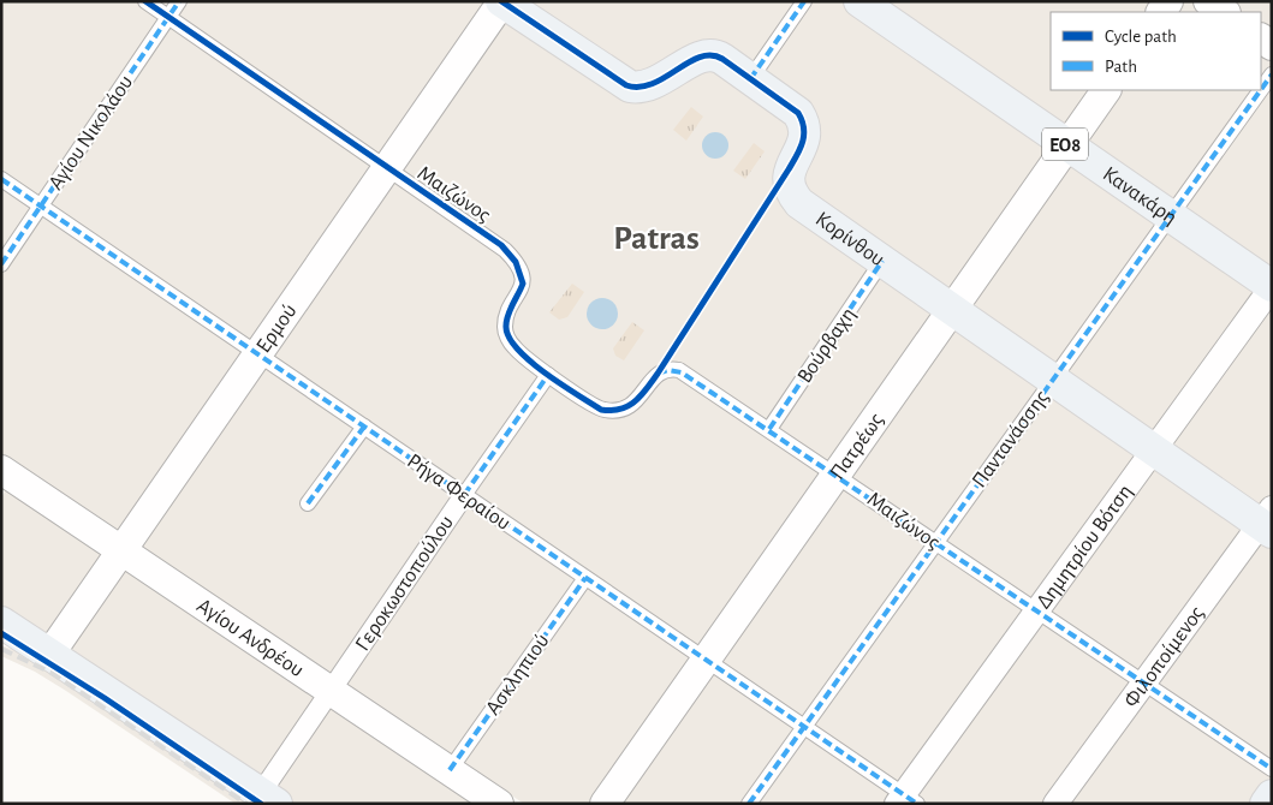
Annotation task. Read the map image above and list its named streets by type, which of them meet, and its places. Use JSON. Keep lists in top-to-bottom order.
{
  "streets": {
    "main road": [
      "ΕΟ8",
      "Κανακάρη",
      "Κορίνθου",
      "Ερμού",
      "Πατρέως",
      "Αγίου Ανδρέου"
    ],
    "street": [
      "Αγίου Νικολάου",
      "Μαιζώνος",
      "Βούρβαχη",
      "Παντανάσσης",
      "Ρήγα Φεραίου",
      "Δημητρίου Βότση",
      "Γεροκωστοπούλου",
      "Φιλοποίμενος",
      "Ασκληπιού"
    ]
  },
  "crossings": [
    ["Αγίου Νικολάου", "Μαιζώνος"],
    ["Αγίου Νικολάου", "Ρήγα Φεραίου"],
    ["Μαιζώνος", "Ερμού"],
    ["Μαιζώνος", "Βούρβαχη"],
    ["Μαιζώνος", "Παντανάσσης"],
    ["Μαιζώνος", "Πατρέως"],
    ["Μαιζώνος", "Δημητρίου Βότση"],
    ["Μαιζώνος", "Γεροκωστοπούλου"],
    ["Μαιζώνος", "Φιλοποίμενος"],
    ["Κανακάρη", "Παντανάσσης"],
    ["Κανακάρη", "Πατρέως"],
    ["Κανακάρη", "Δημητρίου Βότση"],
    ["Κορίνθου", "Ερμού"],
    ["Κορίνθου", "Βούρβαχη"],
    ["Κορίνθου", "Παντανάσσης"],
    ["Κορίνθου", "Πατρέως"],
    ["Κορίνθου", "Δημητρίου Βότση"],
    ["Κορίνθου", "Φιλοποίμενος"],
    ["Ερμού", "Ρήγα Φεραίου"],
    ["Ερμού", "Αγίου Ανδρέου"],
    ["Παντανάσσης", "Ρήγα Φεραίου"],
    ["Πατρέως", "Ρήγα Φεραίου"],
    ["Ρήγα Φεραίου", "Δημητρίου Βότση"],
    ["Ρήγα Φεραίου", "Γεροκωστοπούλου"],
    ["Ρήγα Φεραίου", "Ασκληπιού"],
    ["Γεροκωστοπούλου", "Αγίου Ανδρέου"],
    ["Αγίου Ανδρέου", "Ασκληπιού"]
  ],
  "districts": ["Patras"],
  "legend": ["Cycle path", "Path"]
}
